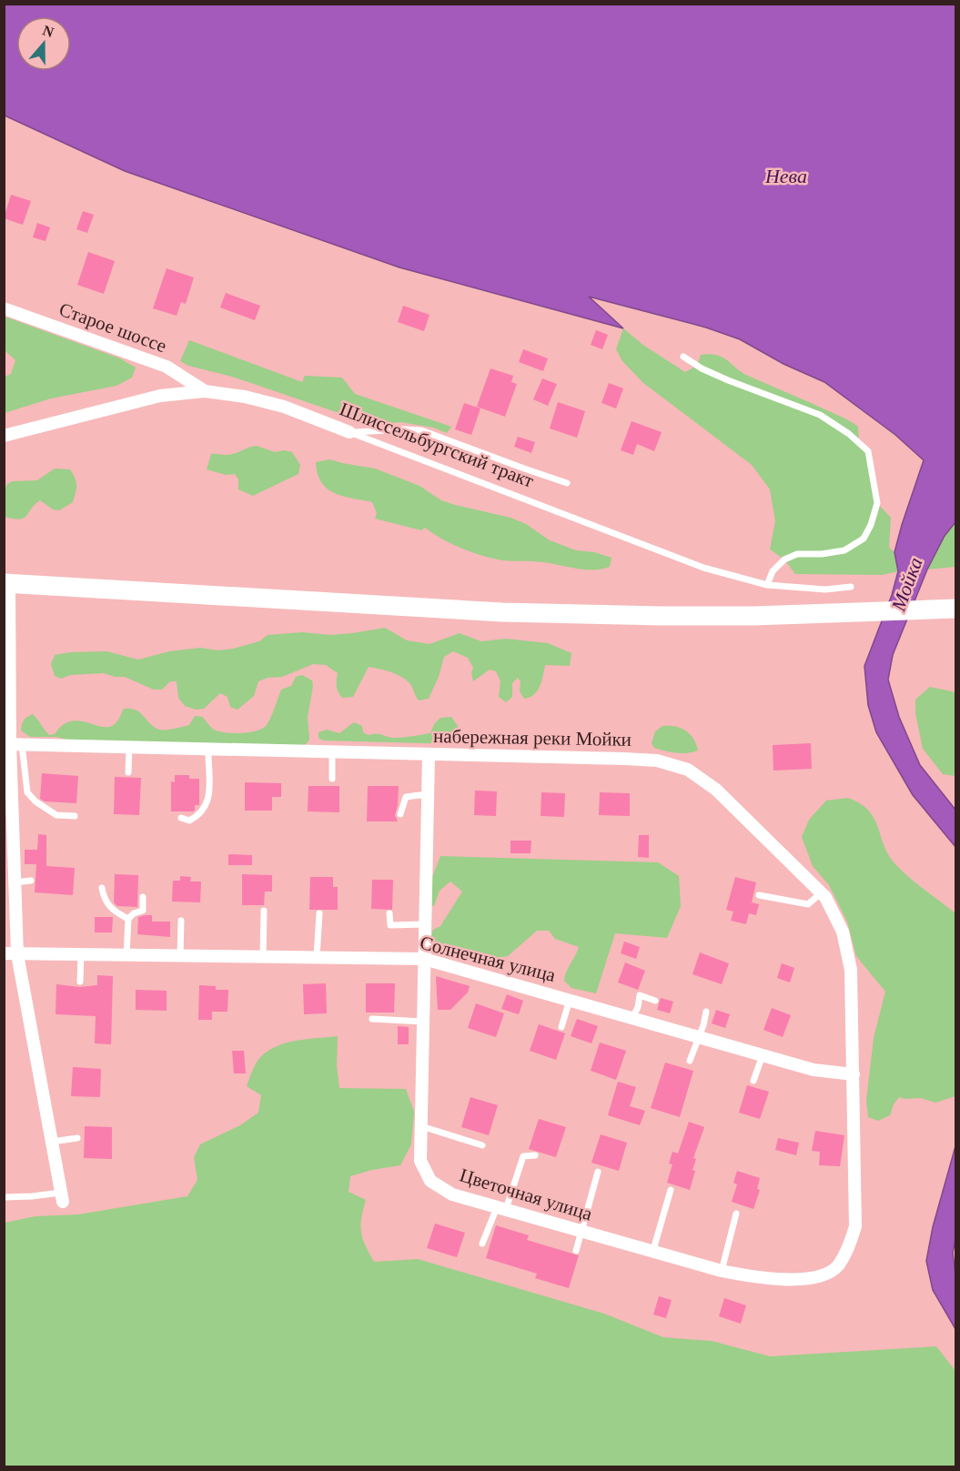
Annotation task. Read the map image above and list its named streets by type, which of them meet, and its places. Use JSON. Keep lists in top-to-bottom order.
{
  "streets": {
    "street": [
      "Старое шоссе",
      "Шлиссельбургский тракт",
      "набережная реки Мойки",
      "Солнечная улица",
      "Цветочная улица"
    ]
  },
  "crossings": [
    ["Старое шоссе", "Шлиссельбургский тракт"],
    ["набережная реки Мойки", "Солнечная улица"],
    ["набережная реки Мойки", "Цветочная улица"],
    ["Солнечная улица", "Цветочная улица"]
  ],
  "water": ["Нева", "Мойка"],
  "north": "top"
}
